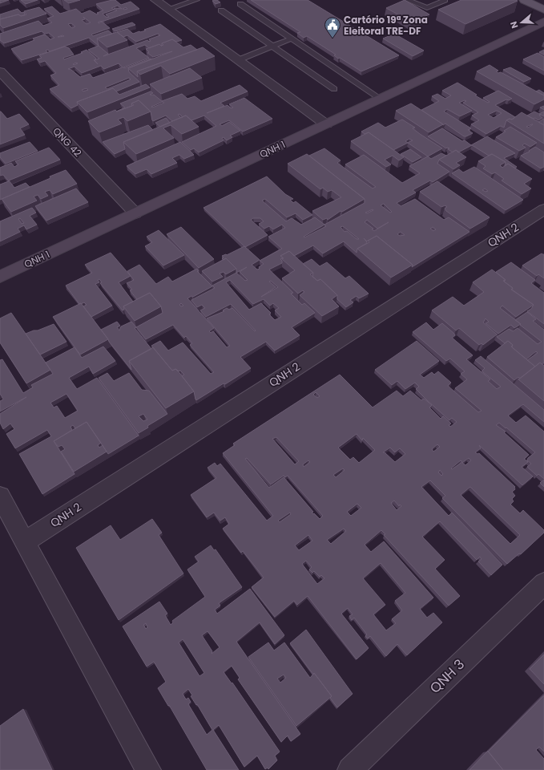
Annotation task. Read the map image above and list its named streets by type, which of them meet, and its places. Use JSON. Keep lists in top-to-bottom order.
{
  "streets": {
    "street": [
      "QNG 42",
      "QNH 1",
      "QNH 2",
      "QNH 3"
    ]
  },
  "crossings": [
    ["QNG 42", "QNH 1"]
  ],
  "places": {
    "public building": ["Cartório 19ª Zona Eleitoral TRE-DF"]
  },
  "north": "left"
}
